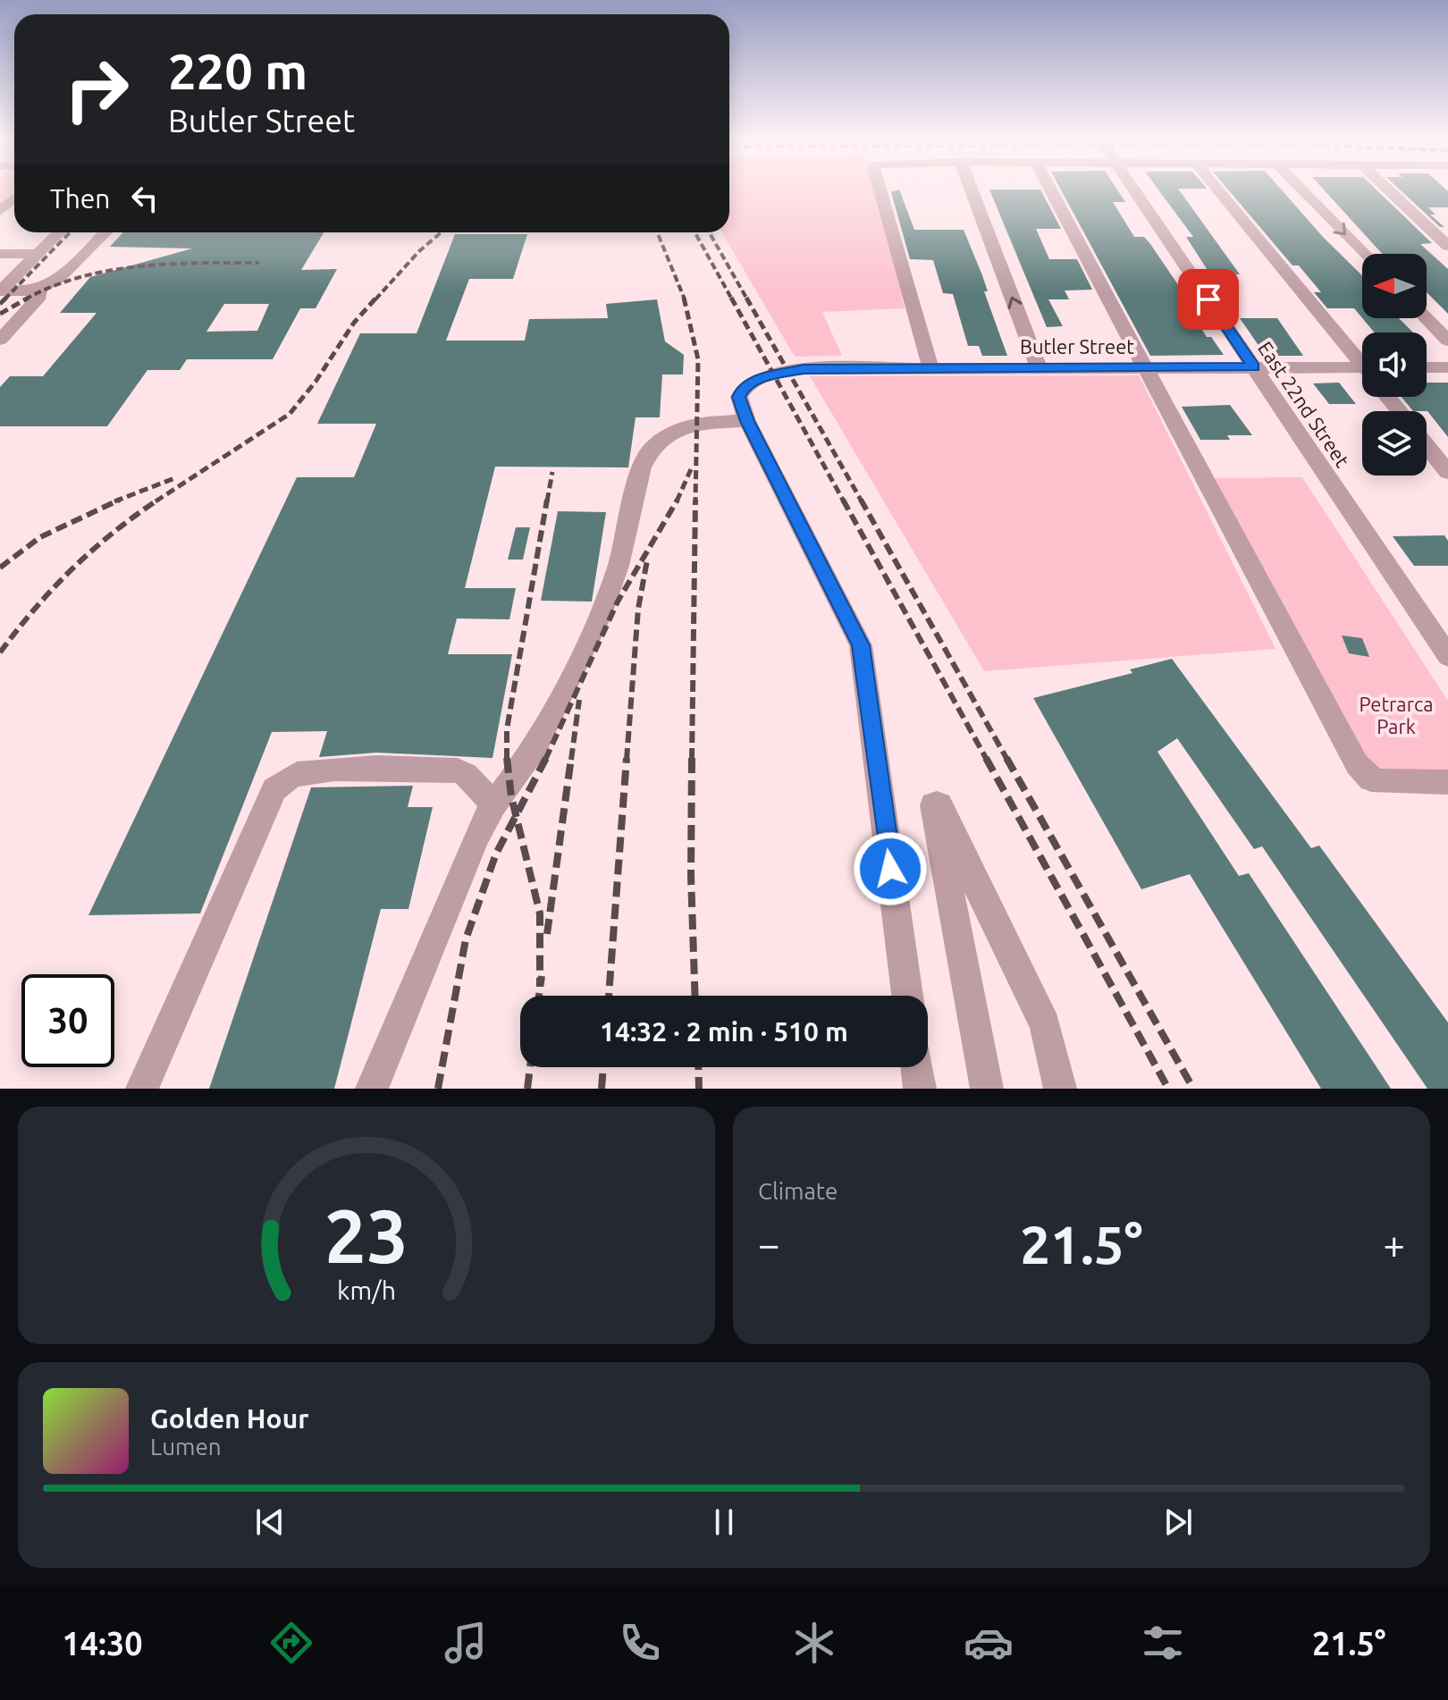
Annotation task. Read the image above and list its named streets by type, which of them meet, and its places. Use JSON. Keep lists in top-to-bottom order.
{
  "streets": {
    "street": ["Butler Street", "East 22nd Street"]
  },
  "crossings": [
    ["Butler Street", "East 22nd Street"]
  ],
  "parks": ["Petrarca Park"],
  "north": "left",
  "page": {
    "turn": ["220 m", "Butler Street"],
    "then": "Then",
    "limit": "30",
    "trip": "14:32 · 2 min · 510 m",
    "tile": "Climate",
    "heat": ["−", "21.5°", "+"],
    "song": ["Golden Hour", "Lumen"],
    "tabs": ["14:30", "21.5°"],
    "gauge": ["23", "km/h"]
  }
}
